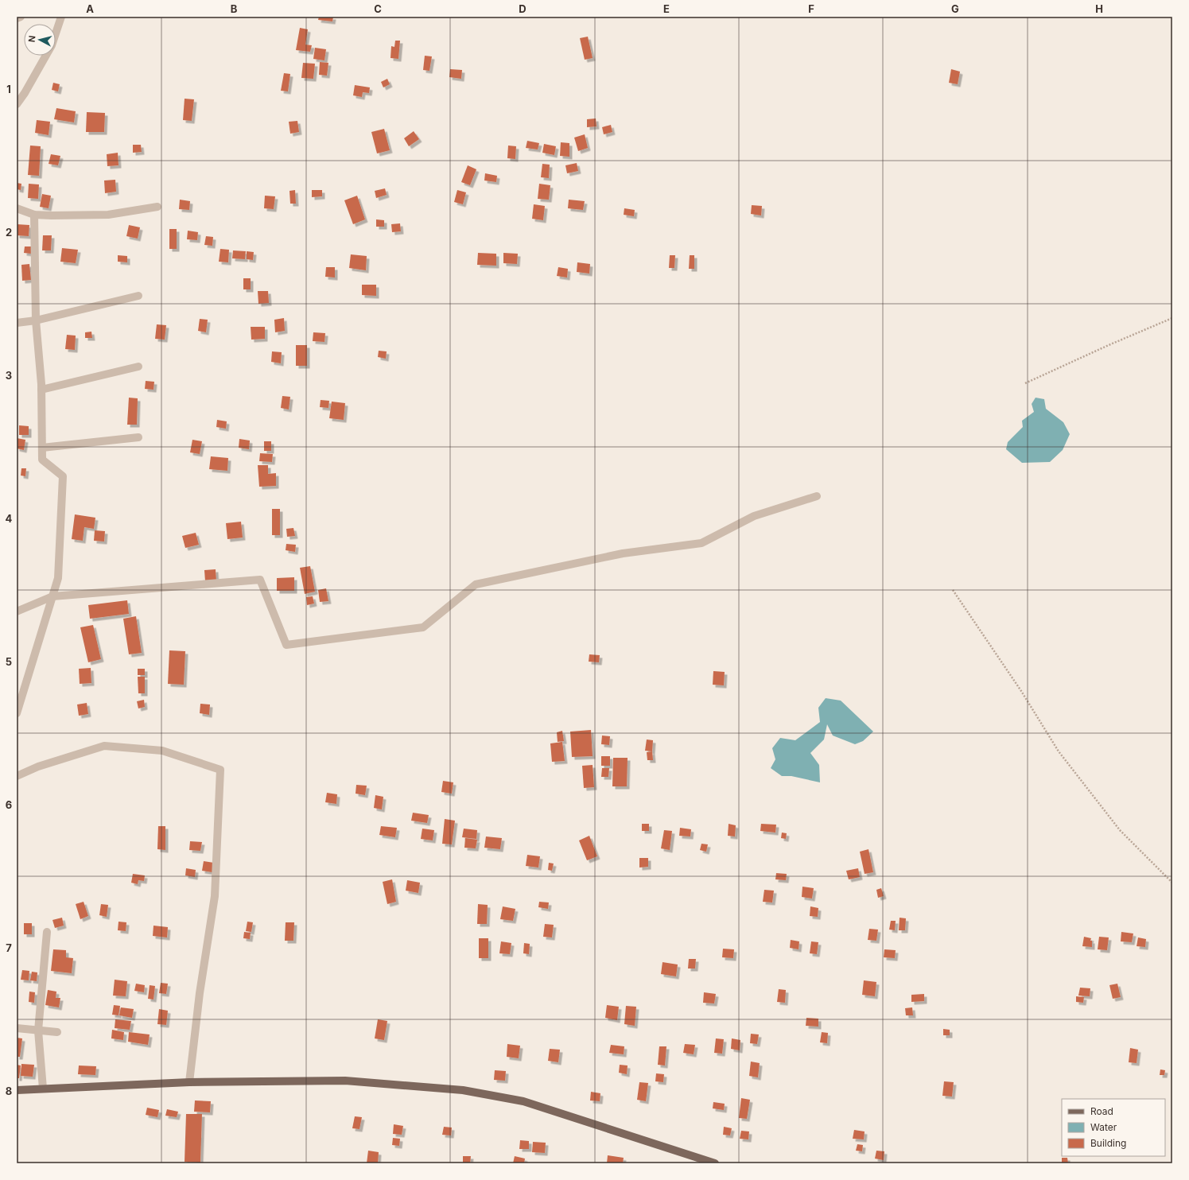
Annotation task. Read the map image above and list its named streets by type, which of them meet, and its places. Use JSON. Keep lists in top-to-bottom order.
{
  "legend": ["Road", "Water", "Building"],
  "north": "left",
  "grid": {
    "columns": [
      "A",
      "B",
      "C",
      "D",
      "E",
      "F",
      "G",
      "H"
    ],
    "rows": [
      "1",
      "2",
      "3",
      "4",
      "5",
      "6",
      "7",
      "8"
    ]
  }
}
